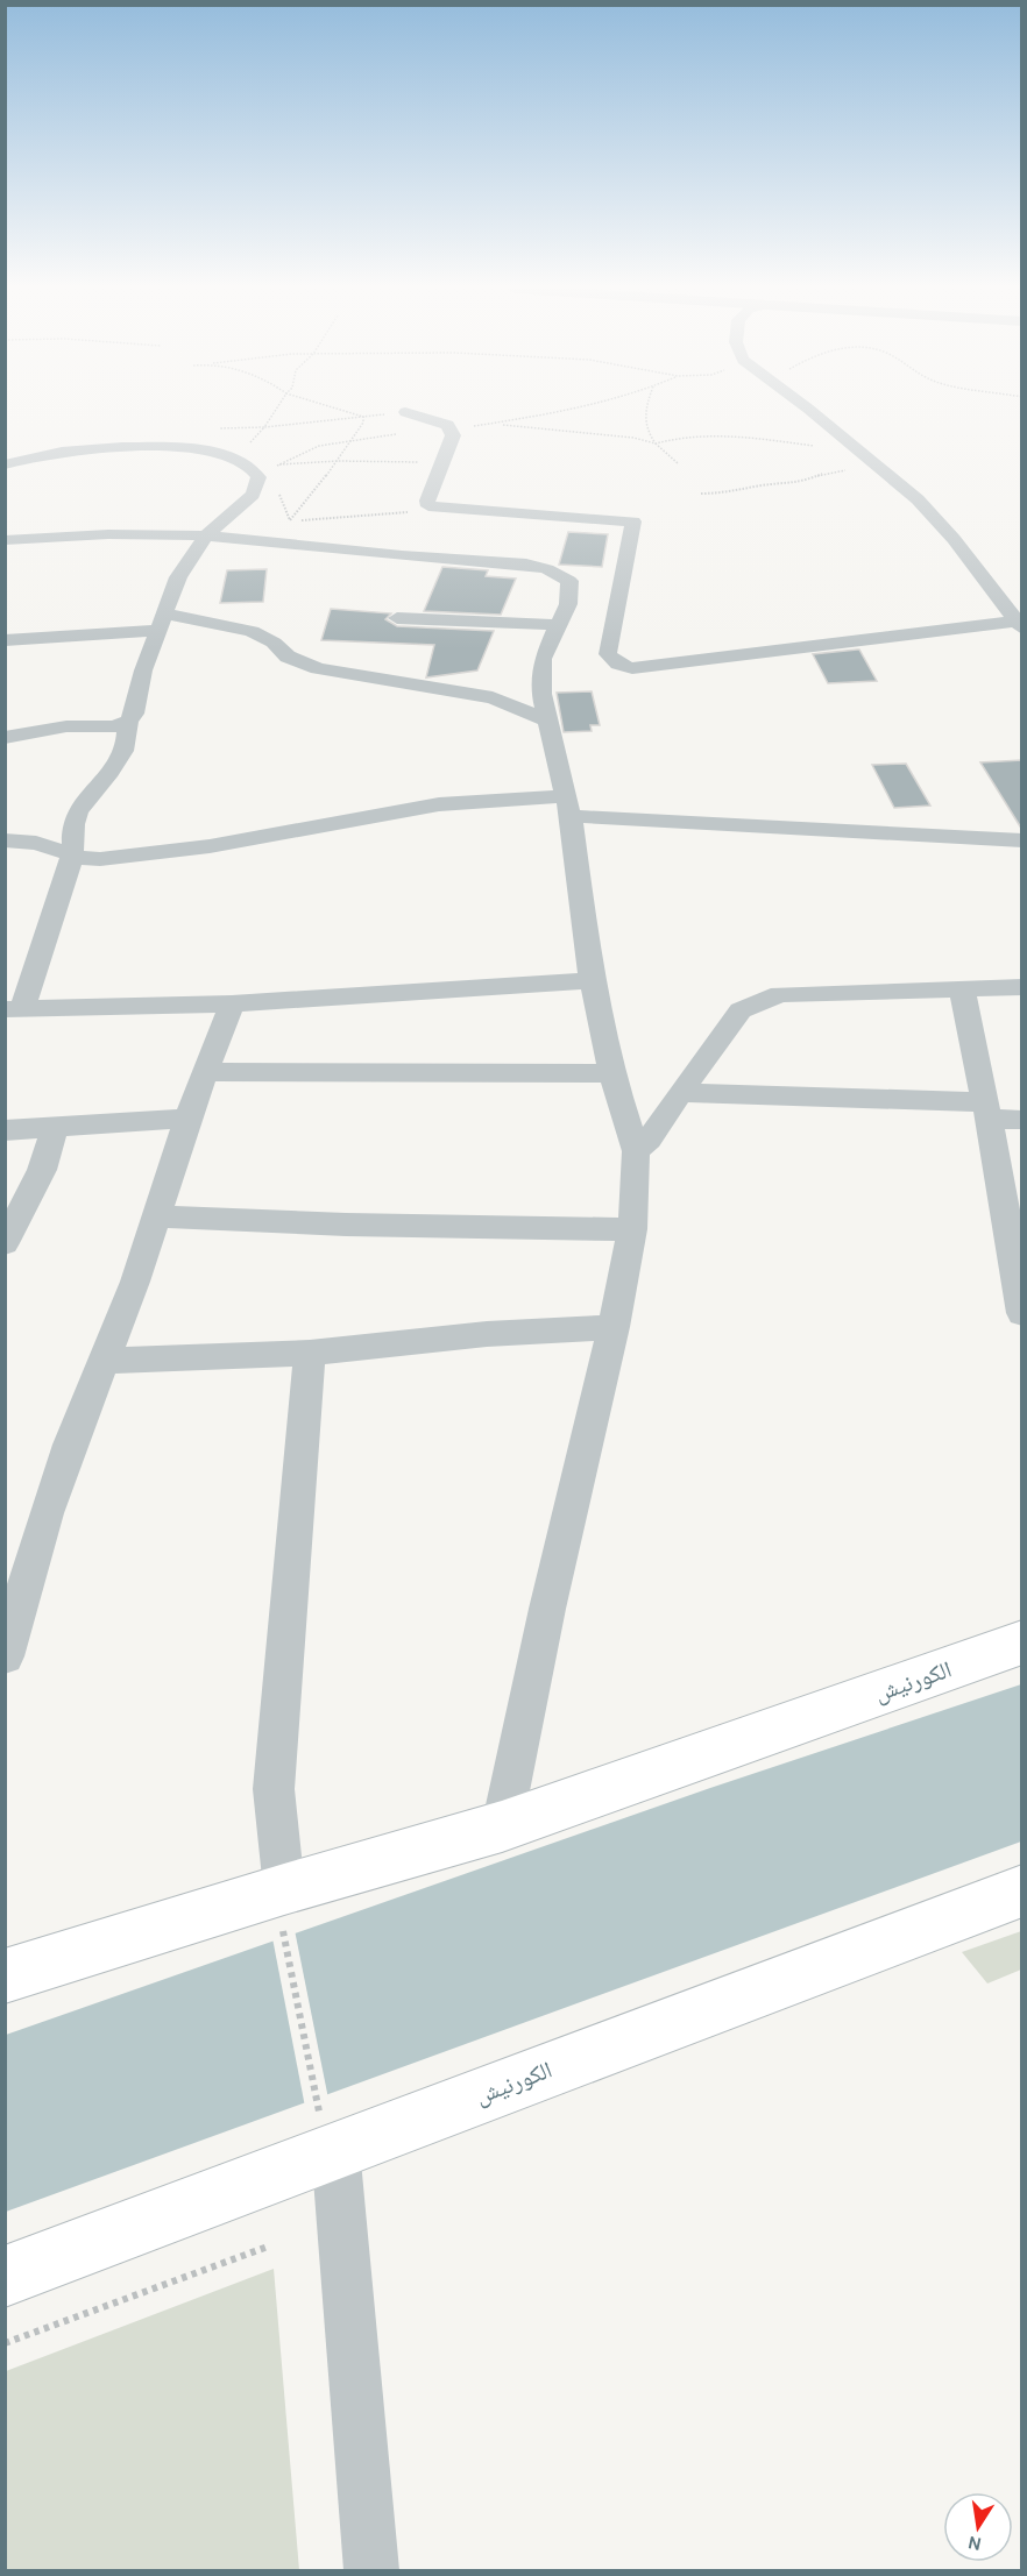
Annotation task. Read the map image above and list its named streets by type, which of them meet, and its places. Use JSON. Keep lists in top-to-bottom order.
{
  "streets": {
    "main road": ["الكورنيش"]
  },
  "north": "bottom"
}
